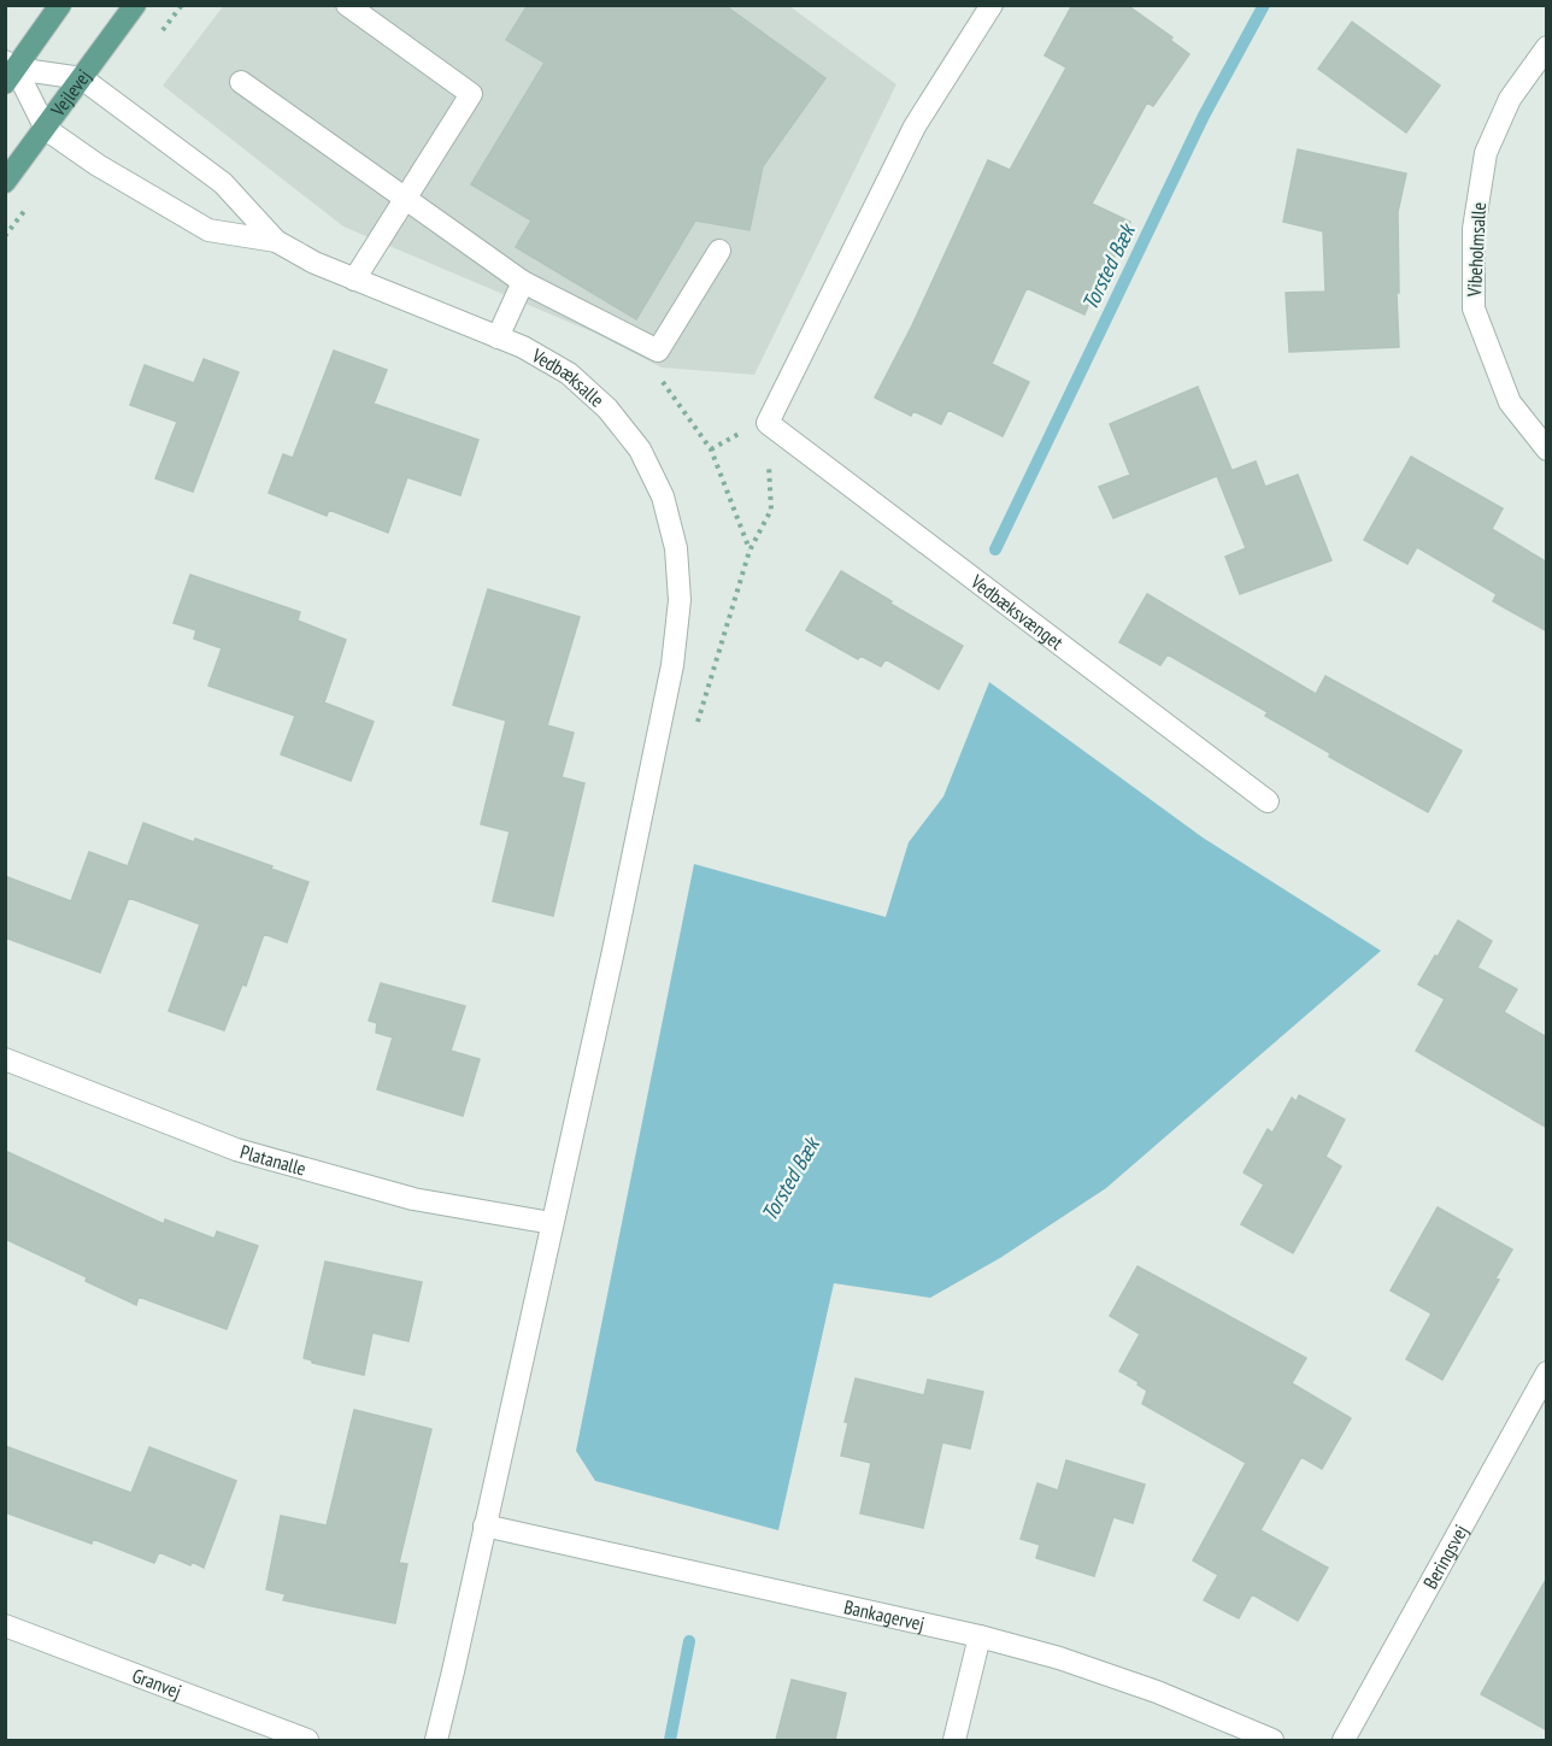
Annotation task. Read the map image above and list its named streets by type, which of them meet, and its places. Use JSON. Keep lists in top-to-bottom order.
{
  "streets": {
    "main road": ["Vejlevej"],
    "street": [
      "Vibeholmsalle",
      "Vedbæksalle",
      "Vedbæksvænget",
      "Platanalle",
      "Beringsvej",
      "Bankagervej",
      "Granvej"
    ]
  },
  "crossings": [
    ["Vejlevej", "Vedbæksalle"],
    ["Vedbæksalle", "Platanalle"],
    ["Vedbæksalle", "Bankagervej"]
  ],
  "water": ["Torsted Bæk"]
}
